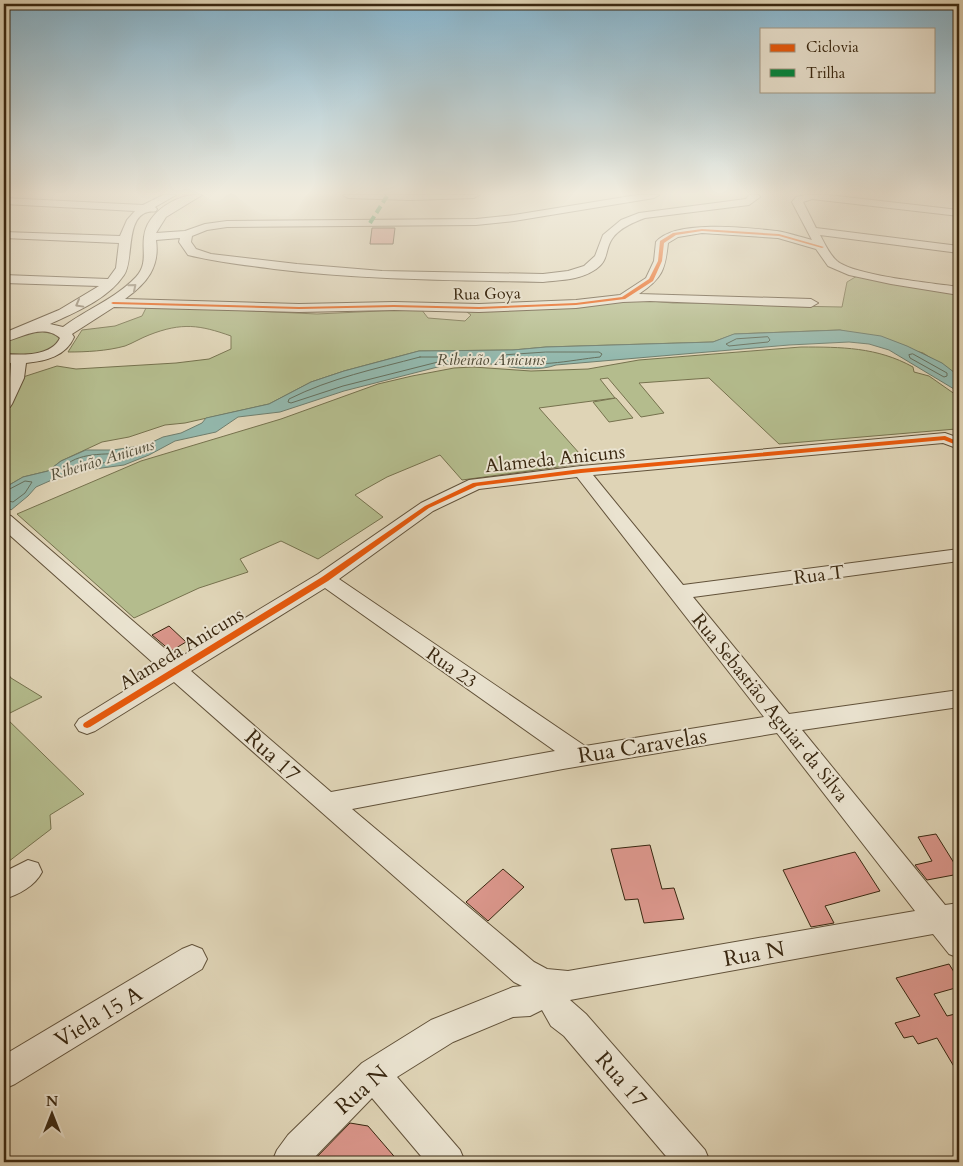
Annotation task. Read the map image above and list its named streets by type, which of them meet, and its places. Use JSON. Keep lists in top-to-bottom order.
{
  "streets": {
    "street": [
      "Rua Goya",
      "Alameda Anicuns",
      "Rua T",
      "Rua 23",
      "Rua Sebastião Aguiar da Silva",
      "Rua Caravelas",
      "Rua 17",
      "Rua N",
      "Viela 15 A"
    ]
  },
  "crossings": [
    ["Alameda Anicuns", "Rua 23"],
    ["Alameda Anicuns", "Rua Sebastião Aguiar da Silva"],
    ["Alameda Anicuns", "Rua 17"],
    ["Rua T", "Rua Sebastião Aguiar da Silva"],
    ["Rua 23", "Rua Caravelas"],
    ["Rua Sebastião Aguiar da Silva", "Rua Caravelas"],
    ["Rua Sebastião Aguiar da Silva", "Rua N"],
    ["Rua Caravelas", "Rua 17"],
    ["Rua 17", "Rua N"]
  ],
  "water": ["Ribeirão Anicuns"],
  "legend": ["Ciclovia", "Trilha"],
  "north": "top"
}
